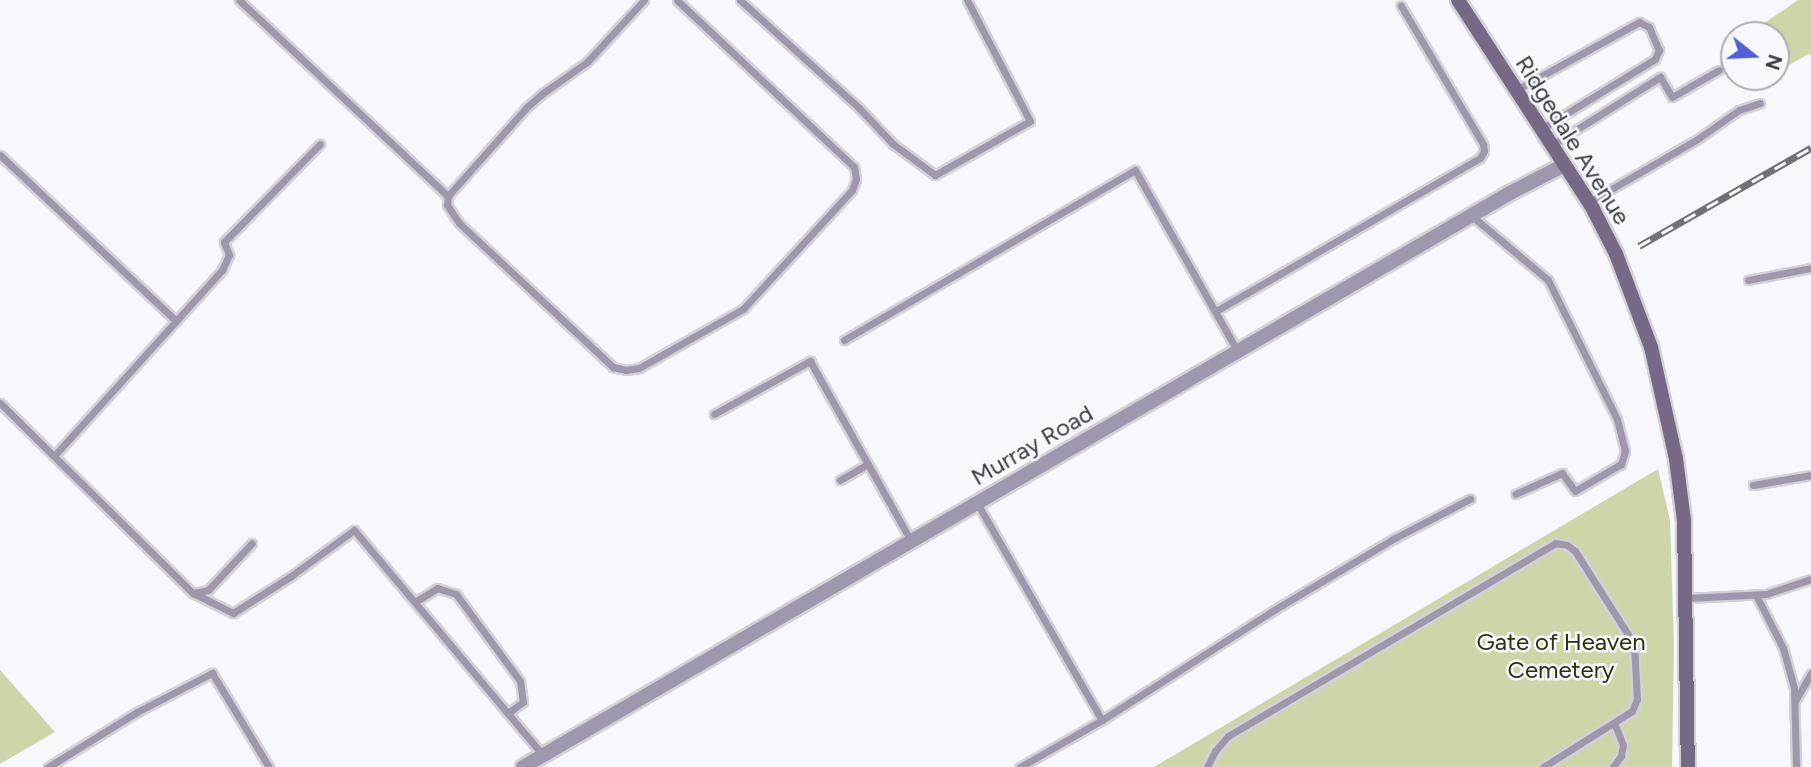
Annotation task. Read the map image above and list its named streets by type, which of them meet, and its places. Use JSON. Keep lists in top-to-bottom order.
{
  "streets": {
    "main road": ["Ridgedale Avenue"],
    "street": ["Murray Road"]
  },
  "crossings": [
    ["Ridgedale Avenue", "Murray Road"]
  ],
  "parks": ["Gate of Heaven Cemetery"],
  "north": "right"
}
